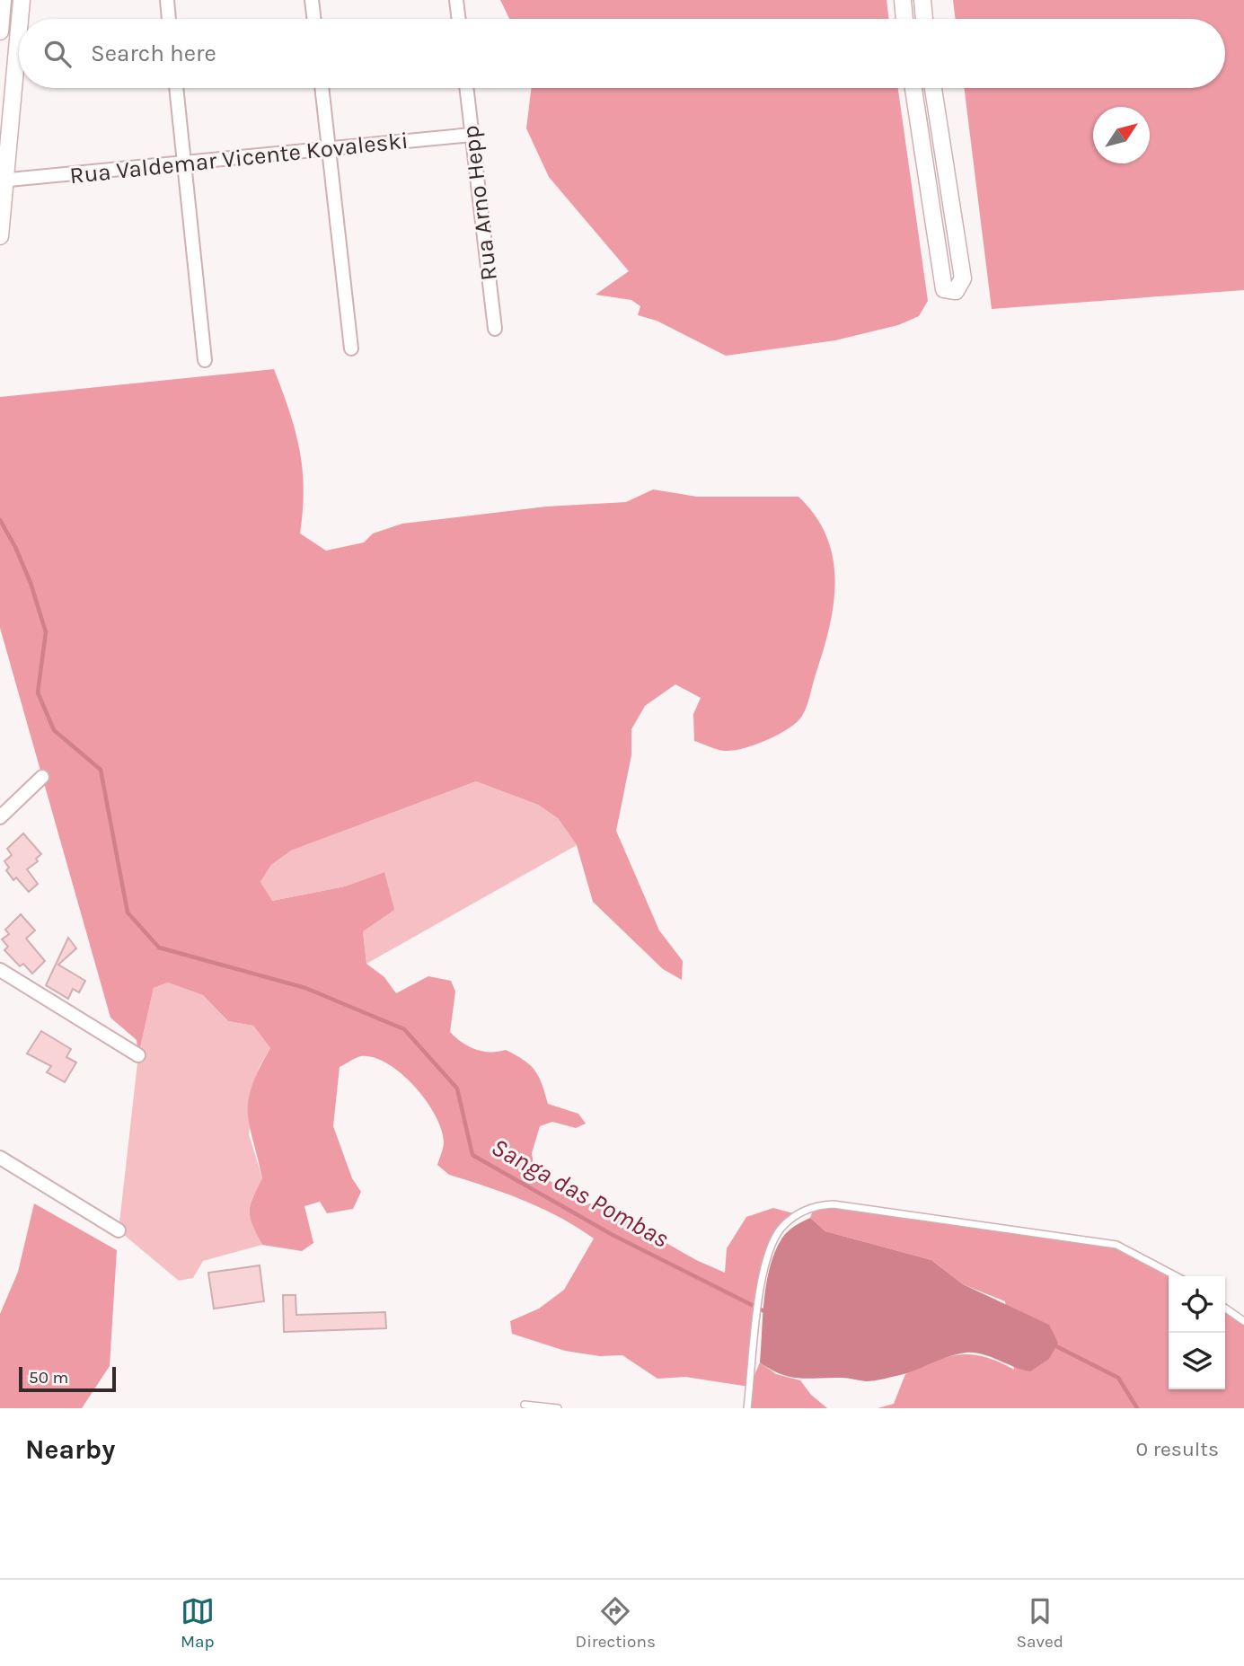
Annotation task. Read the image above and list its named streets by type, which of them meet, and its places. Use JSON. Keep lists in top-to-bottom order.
{
  "streets": {
    "street": ["Rua Valdemar Vicente Kovaleski", "Rua Arno Hepp"]
  },
  "crossings": [
    ["Rua Valdemar Vicente Kovaleski", "Rua Arno Hepp"]
  ],
  "water": ["Sanga das Pombas"],
  "scale_bar": "50 m",
  "north": "top right",
  "page": {
    "search": "Search here",
    "scale": "50 m",
    "heading": ["Nearby", "0 results"],
    "nav": ["Map", "Directions", "Saved"]
  }
}
